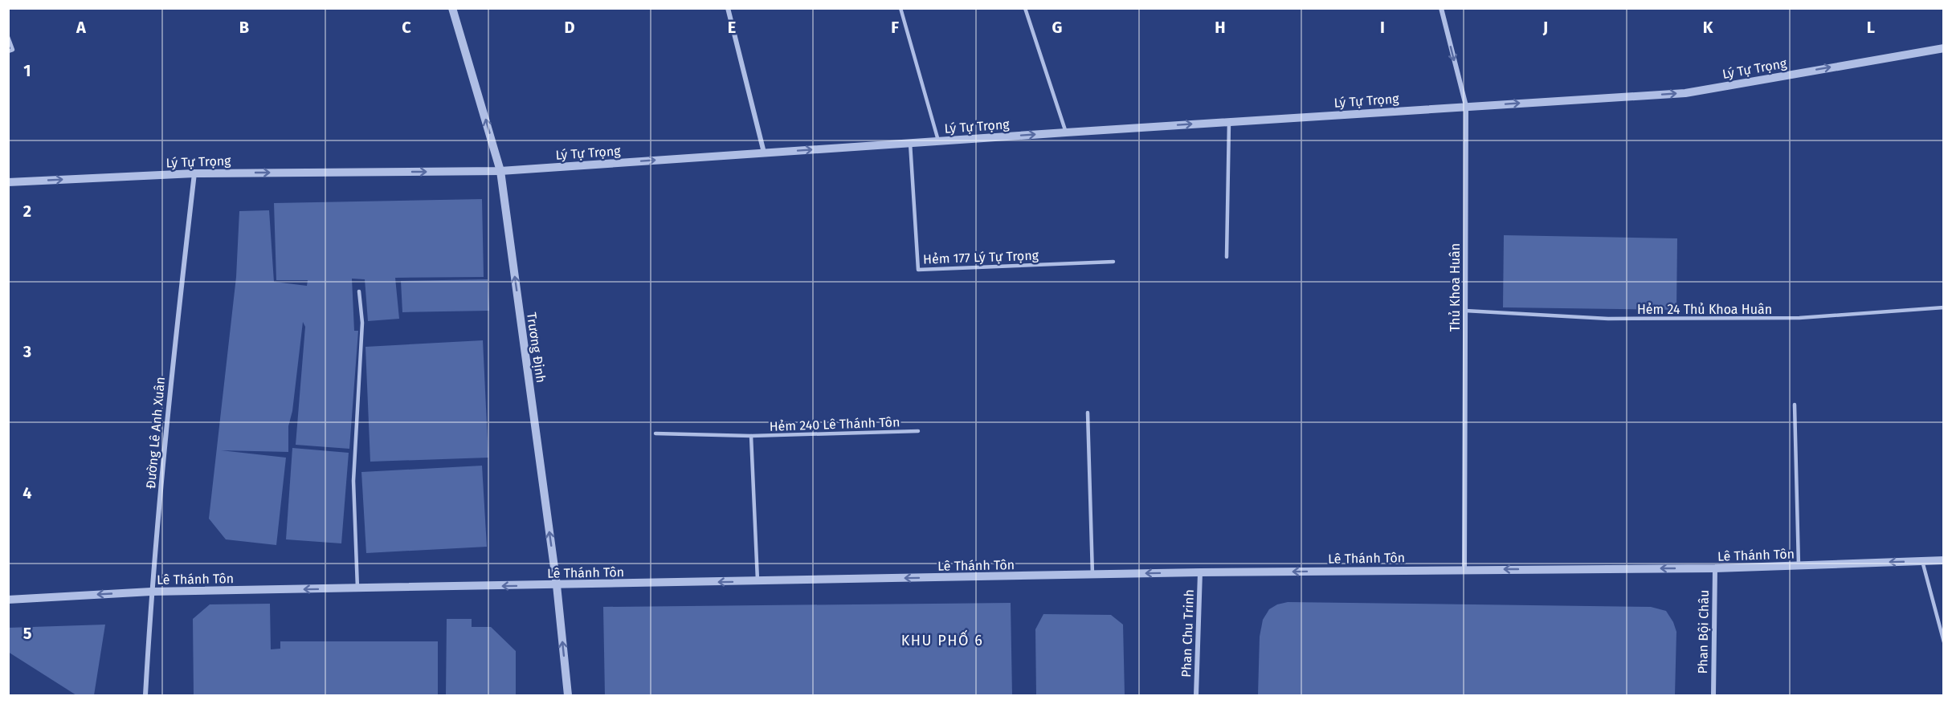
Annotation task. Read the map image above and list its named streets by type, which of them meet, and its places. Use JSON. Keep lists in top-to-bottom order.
{
  "streets": {
    "street": [
      "Lý Tự Trọng",
      "Thủ Khoa Huân",
      "Trương Định",
      "Đường Lê Anh Xuân",
      "Lê Thánh Tôn",
      "Phan Bội Châu",
      "Phan Chu Trinh"
    ],
    "lane": ["Hẻm 177 Lý Tự Trọng", "Hẻm 24 Thủ Khoa Huân", "Hẻm 240 Lê Thánh Tôn"]
  },
  "crossings": [
    ["Lý Tự Trọng", "Hẻm 177 Lý Tự Trọng"],
    ["Lý Tự Trọng", "Thủ Khoa Huân"],
    ["Lý Tự Trọng", "Trương Định"],
    ["Lý Tự Trọng", "Đường Lê Anh Xuân"],
    ["Thủ Khoa Huân", "Hẻm 24 Thủ Khoa Huân"],
    ["Thủ Khoa Huân", "Lê Thánh Tôn"],
    ["Trương Định", "Lê Thánh Tôn"],
    ["Hẻm 240 Lê Thánh Tôn", "Lê Thánh Tôn"],
    ["Đường Lê Anh Xuân", "Lê Thánh Tôn"],
    ["Lê Thánh Tôn", "Phan Bội Châu"],
    ["Lê Thánh Tôn", "Phan Chu Trinh"]
  ],
  "one_way": ["Lý Tự Trọng", "Trương Định", "Lê Thánh Tôn"],
  "districts": ["KHU PHỐ 6"],
  "grid": {
    "columns": [
      "A",
      "B",
      "C",
      "D",
      "E",
      "F",
      "G",
      "H",
      "I",
      "J",
      "K",
      "L"
    ],
    "rows": [
      "1",
      "2",
      "3",
      "4",
      "5"
    ]
  }
}
